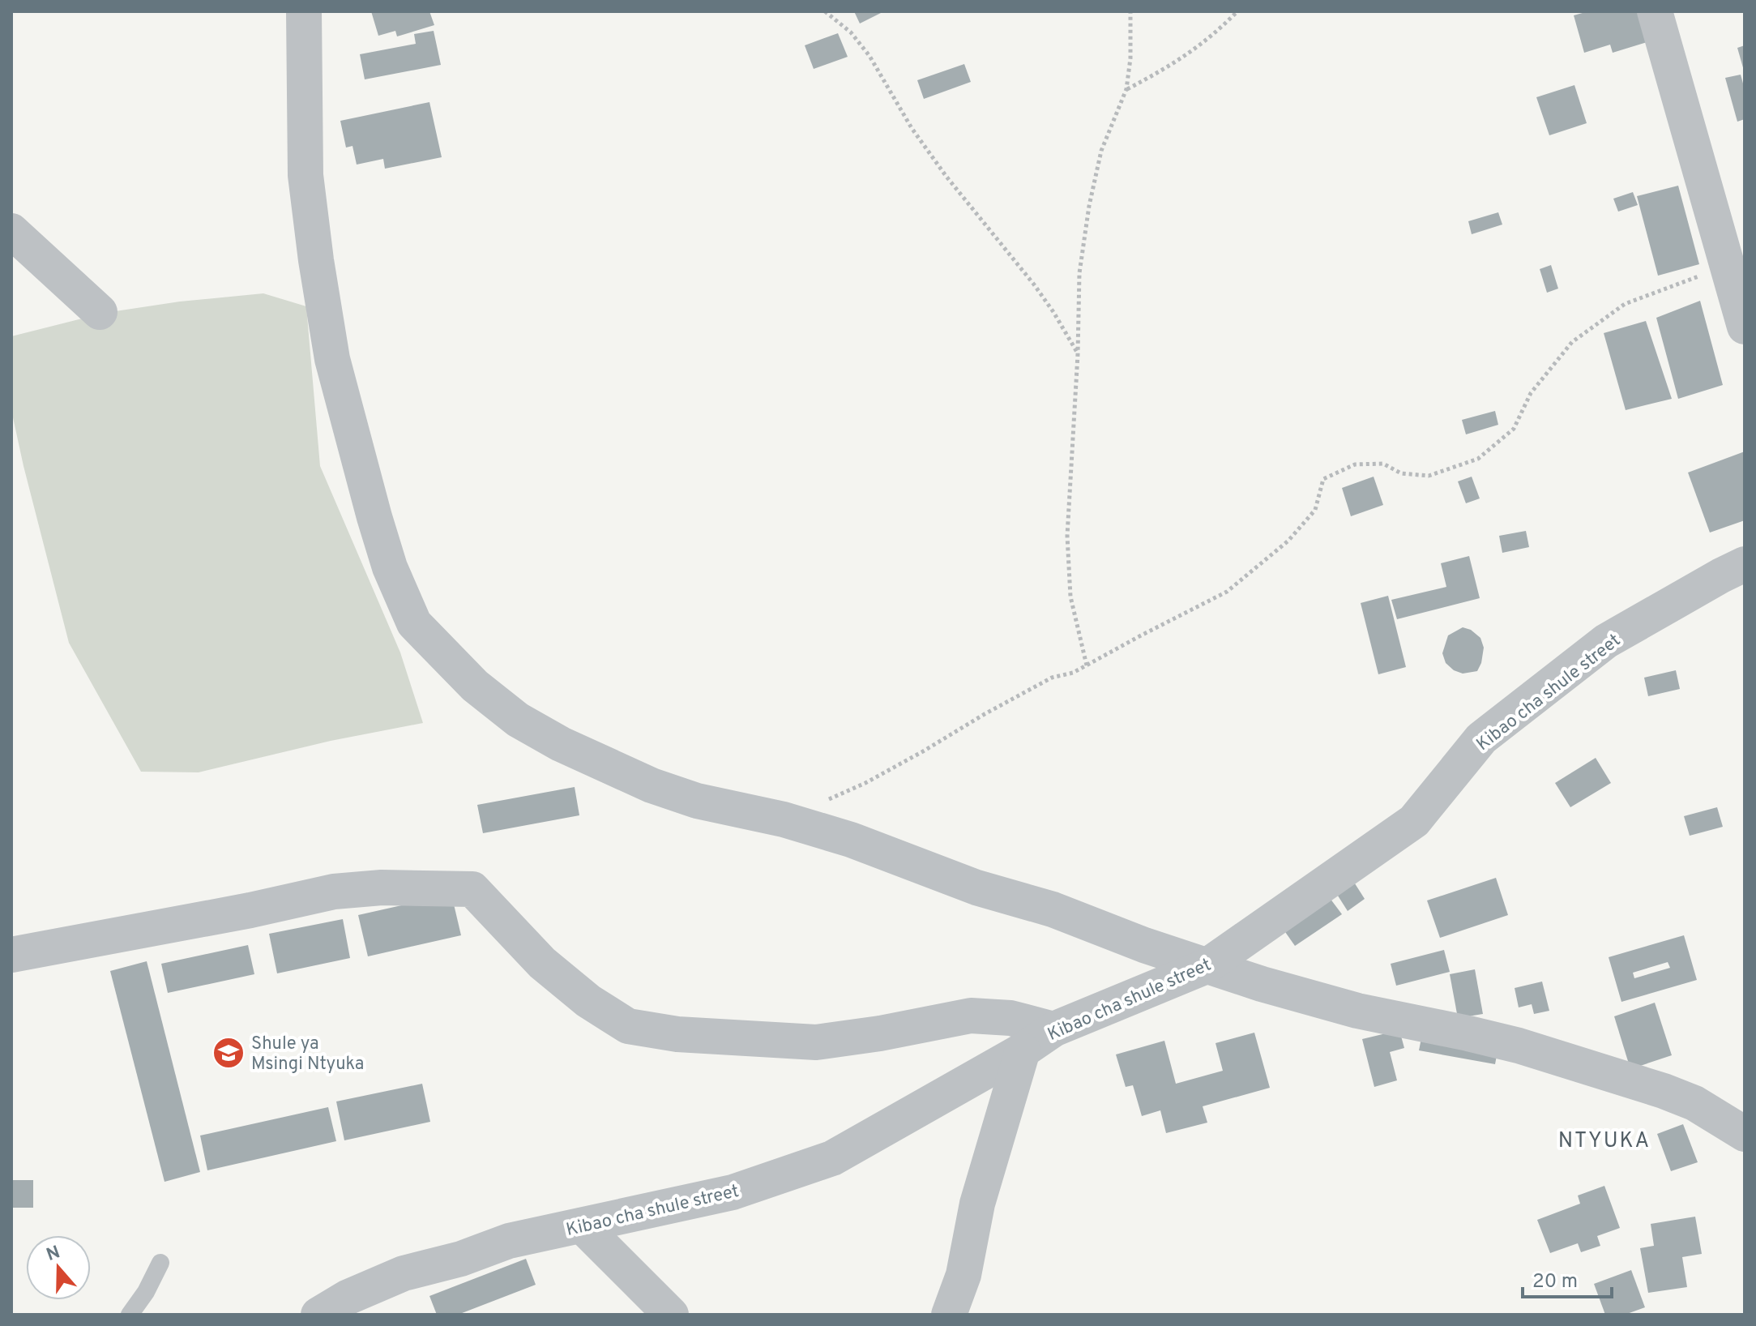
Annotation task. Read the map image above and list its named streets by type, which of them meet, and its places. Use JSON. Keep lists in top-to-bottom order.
{
  "streets": {
    "street": ["Kibao cha shule street"]
  },
  "districts": ["NTYUKA"],
  "places": {
    "school or university": ["Shule ya Msingi Ntyuka"]
  },
  "scale_bar": "20 m",
  "north": "top"
}
